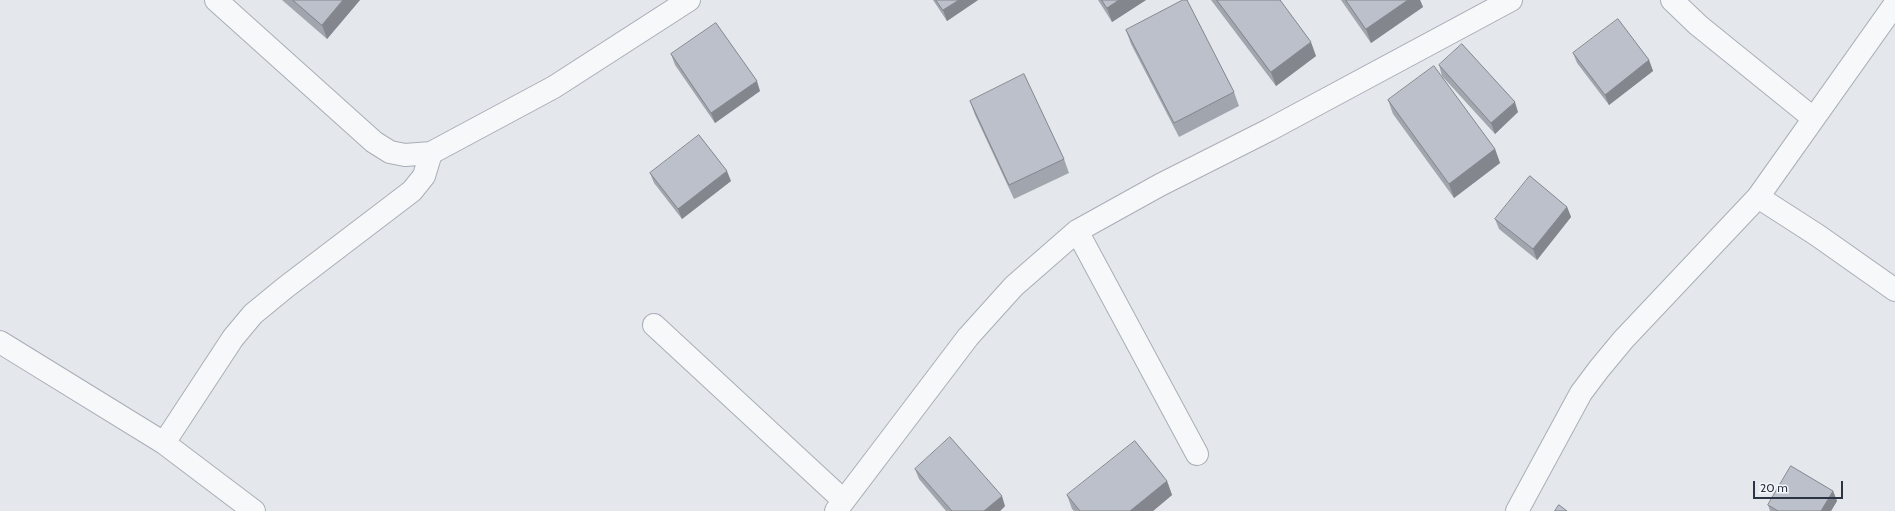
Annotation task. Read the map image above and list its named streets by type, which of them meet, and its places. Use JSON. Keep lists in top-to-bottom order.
{
  "scale_bar": "20 m"
}
